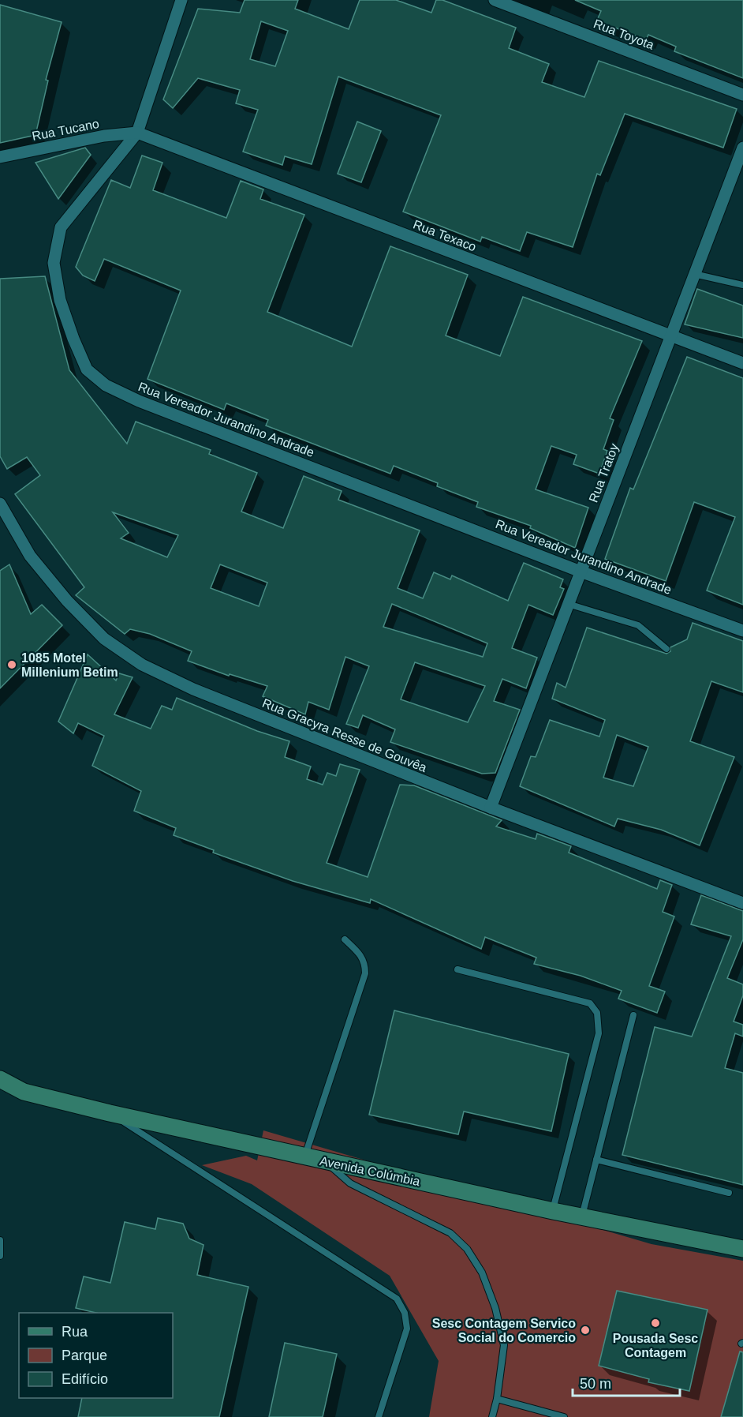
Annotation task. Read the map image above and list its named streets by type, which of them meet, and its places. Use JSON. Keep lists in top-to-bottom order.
{
  "streets": {
    "street": [
      "Rua Toyota",
      "Rua Tucano",
      "Rua Texaco",
      "Rua Vereador Jurandino Andrade",
      "Rua Tratoy",
      "Rua Gracyra Resse de Gouvêa",
      "Avenida Colúmbia"
    ]
  },
  "crossings": [
    ["Rua Tucano", "Rua Texaco"],
    ["Rua Tucano", "Rua Vereador Jurandino Andrade"],
    ["Rua Texaco", "Rua Vereador Jurandino Andrade"],
    ["Rua Texaco", "Rua Tratoy"],
    ["Rua Vereador Jurandino Andrade", "Rua Tratoy"],
    ["Rua Tratoy", "Rua Gracyra Resse de Gouvêa"]
  ],
  "places": ["1085 Motel Millenium Betim", "Pousada Sesc Contagem", "Sesc Contagem Servico Social do Comercio"],
  "legend": ["Rua", "Parque", "Edifício"],
  "scale_bar": "50 m"
}
